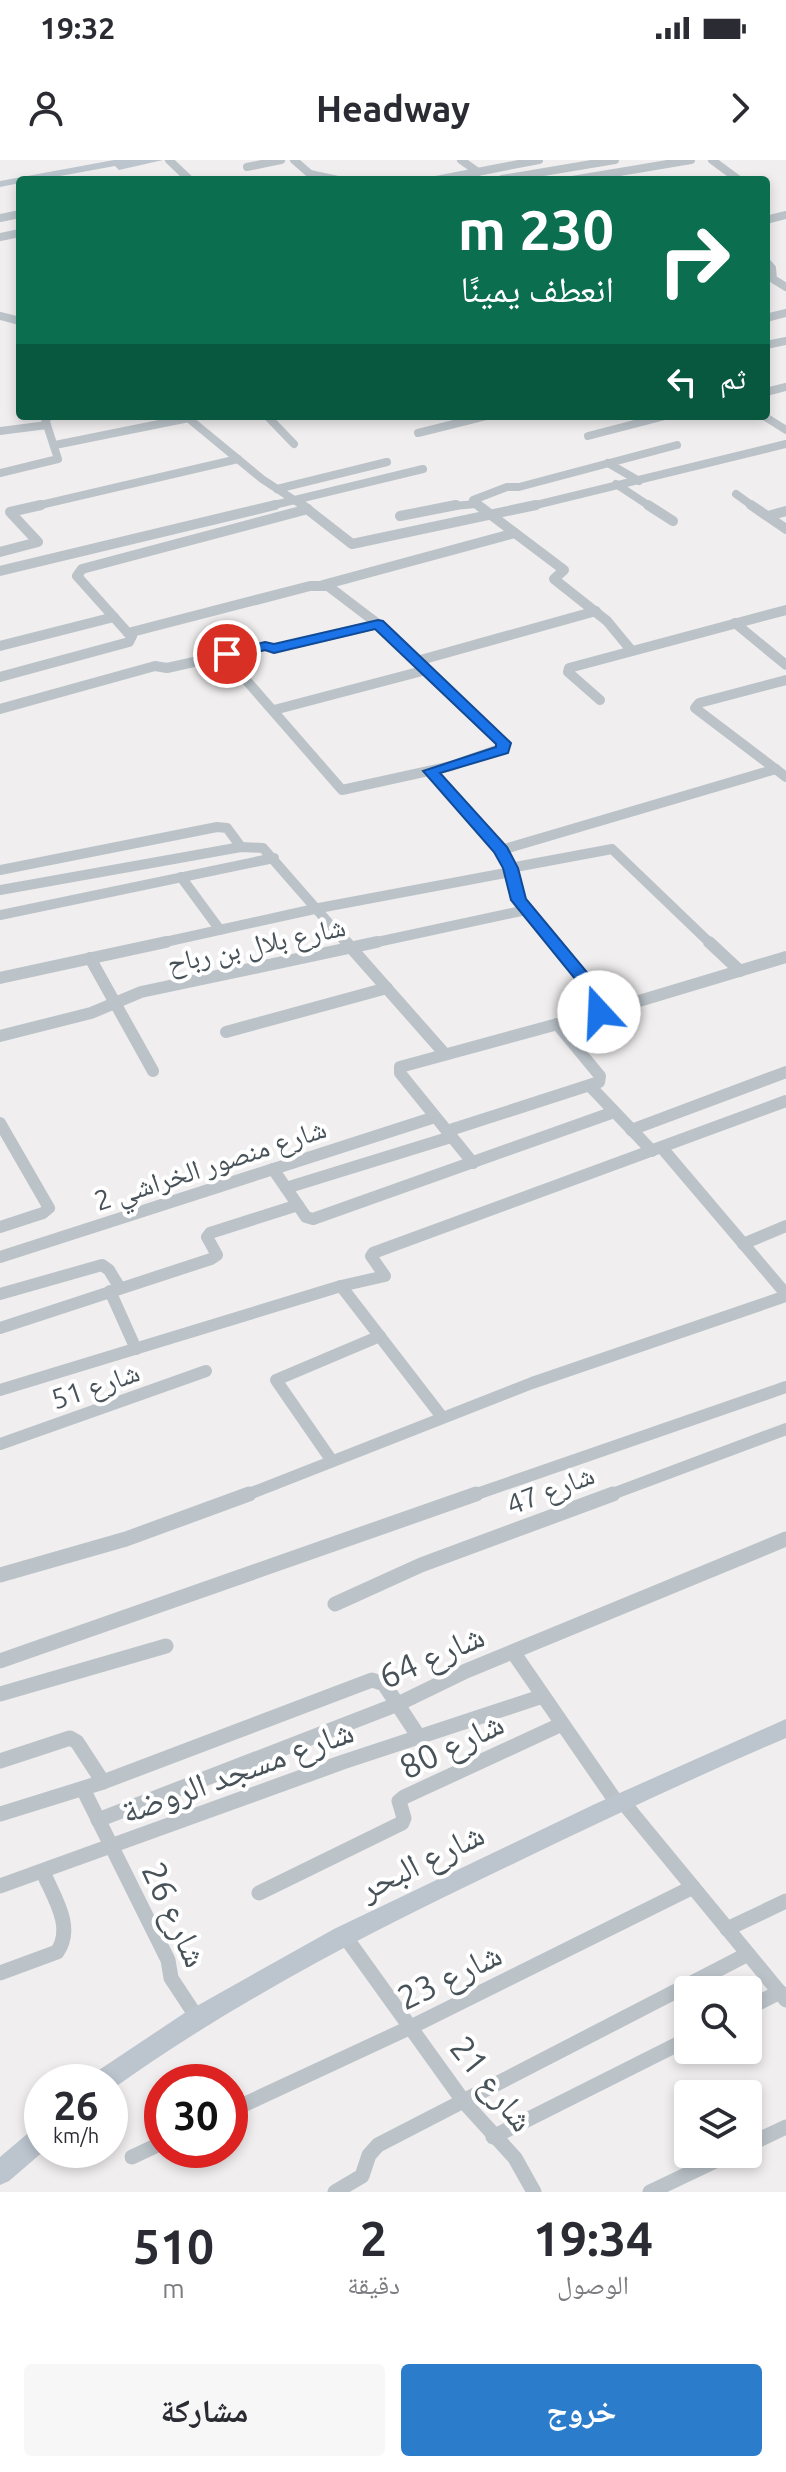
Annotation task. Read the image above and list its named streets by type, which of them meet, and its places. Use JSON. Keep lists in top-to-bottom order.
{
  "streets": {
    "street": [
      "شارع بلال بن رباح",
      "شارع منصور الخراشي 2",
      "شارع 51",
      "شارع 47",
      "شارع 64",
      "شارع 80",
      "شارع مسجد الروضة",
      "شارع البحر",
      "شارع 26",
      "شارع 23",
      "شارع 21"
    ]
  },
  "crossings": [
    ["شارع 64", "شارع 26"],
    ["شارع مسجد الروضة", "شارع 26"],
    ["شارع البحر", "شارع 26"],
    ["شارع البحر", "شارع 21"],
    ["شارع 23", "شارع 21"]
  ],
  "page": {
    "status": "19:32",
    "header": "Headway",
    "turn": ["230 m", "انعطف يمينًا"],
    "then": "ثم",
    "speed": "26 km/h",
    "limit": "30",
    "eta": [
      "19:34",
      "الوصول",
      "2",
      "دقيقة",
      "510",
      "m"
    ],
    "buttons": ["خروج", "مشاركة"]
  }
}
